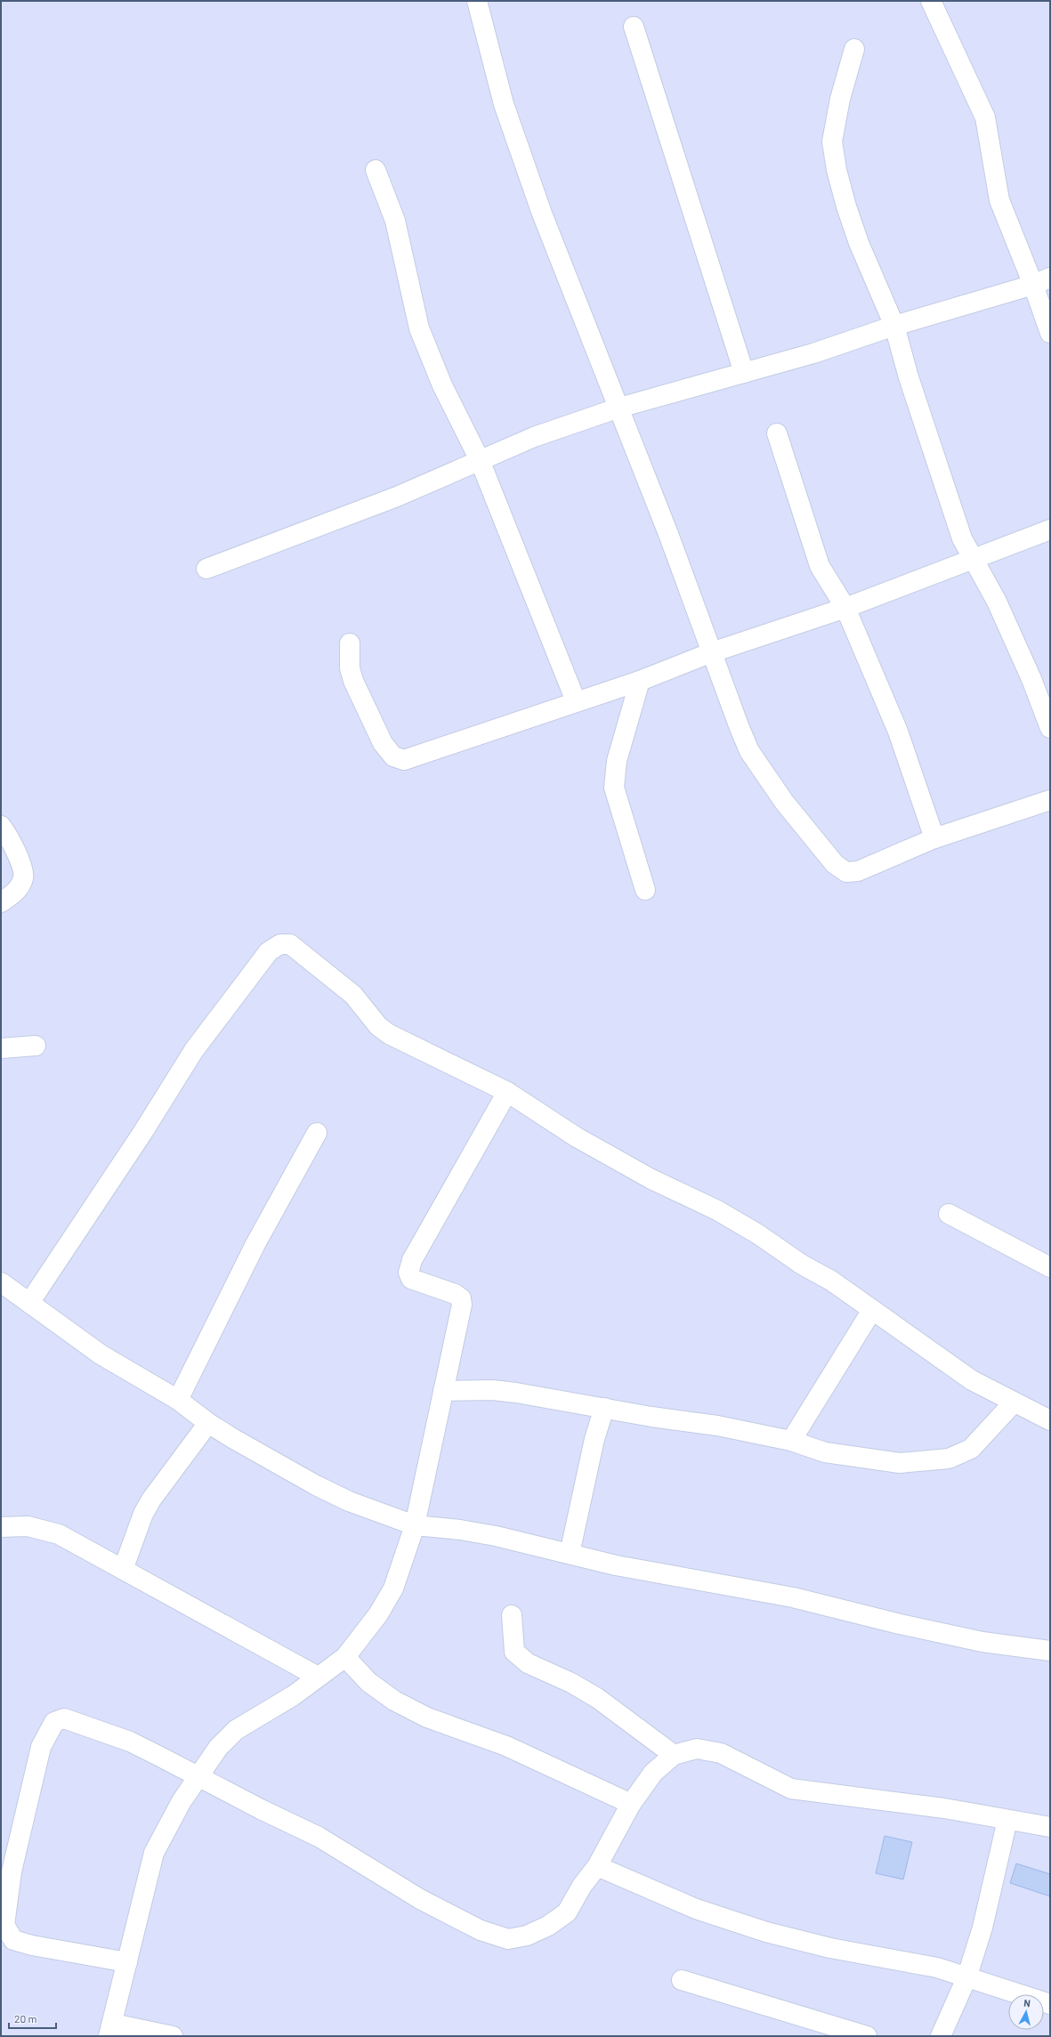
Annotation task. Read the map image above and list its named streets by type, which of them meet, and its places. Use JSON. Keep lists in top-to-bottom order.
{
  "scale_bar": "20 m",
  "north": "top"
}
